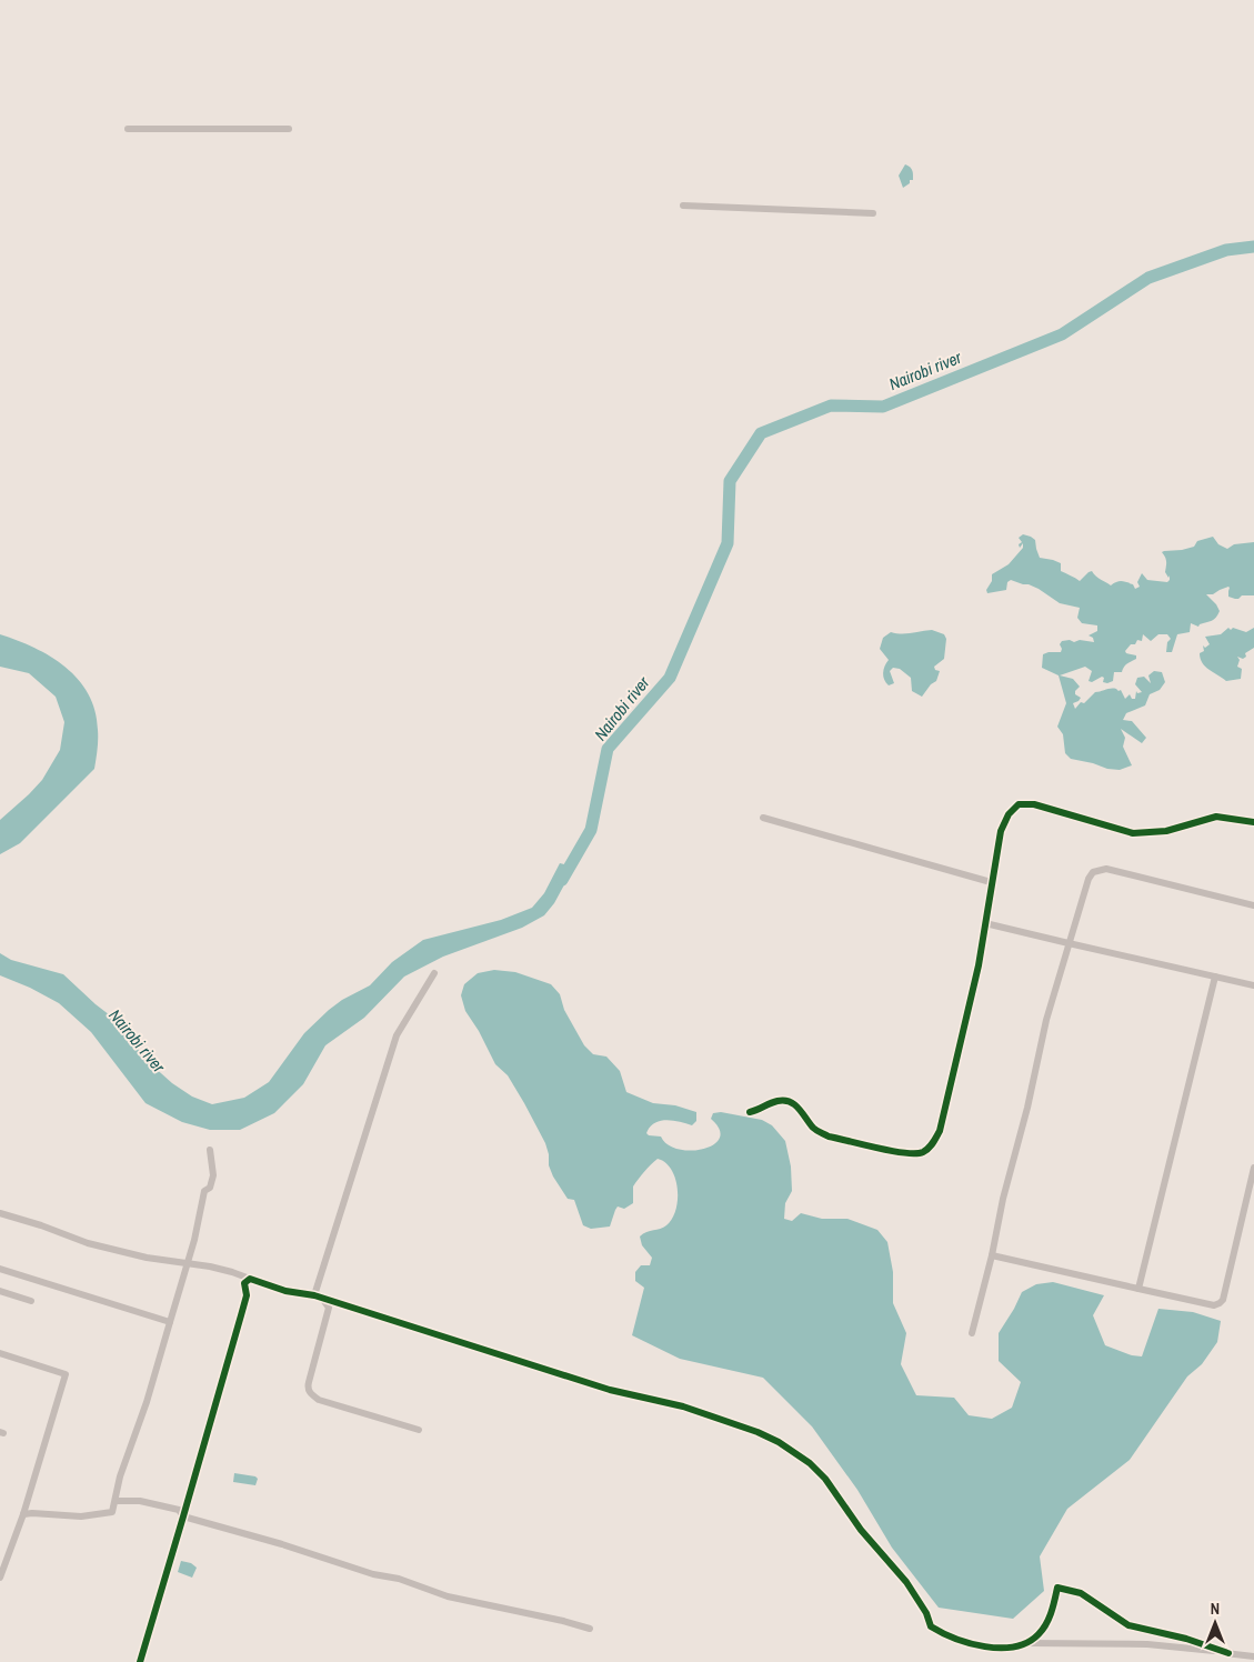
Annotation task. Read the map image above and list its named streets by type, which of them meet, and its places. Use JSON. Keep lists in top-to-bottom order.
{
  "water": ["Nairobi river"],
  "north": "top"
}
